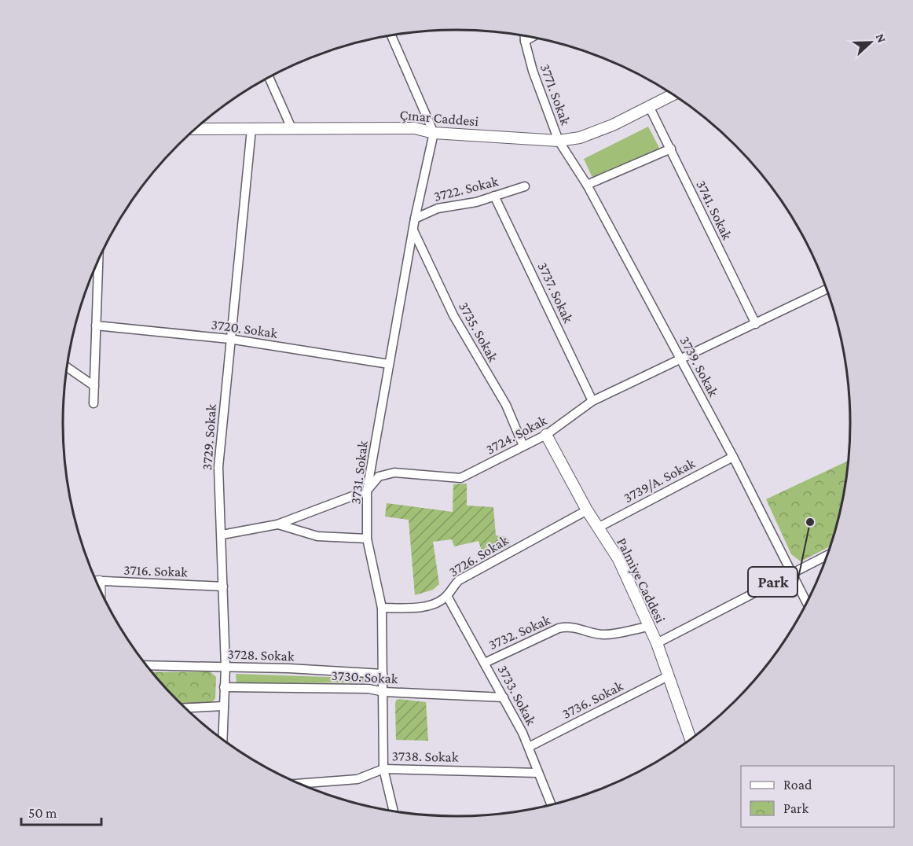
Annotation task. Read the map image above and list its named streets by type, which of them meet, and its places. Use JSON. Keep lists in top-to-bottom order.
{
  "streets": {
    "street": [
      "3771. Sokak",
      "Çınar Caddesi",
      "3722. Sokak",
      "3741. Sokak",
      "3737. Sokak",
      "3720. Sokak",
      "3735. Sokak",
      "3739. Sokak",
      "3724. Sokak",
      "3729. Sokak",
      "3731. Sokak",
      "3739/A. Sokak",
      "3726. Sokak",
      "3716. Sokak",
      "Palmiye Caddesi",
      "3732. Sokak",
      "3728. Sokak",
      "3730. Sokak",
      "3733. Sokak",
      "3736. Sokak",
      "3738. Sokak"
    ]
  },
  "crossings": [
    ["3771. Sokak", "Çınar Caddesi"],
    ["3771. Sokak", "3739. Sokak"],
    ["Çınar Caddesi", "3741. Sokak"],
    ["Çınar Caddesi", "3739. Sokak"],
    ["Çınar Caddesi", "3729. Sokak"],
    ["Çınar Caddesi", "3731. Sokak"],
    ["3722. Sokak", "3737. Sokak"],
    ["3722. Sokak", "3731. Sokak"],
    ["3741. Sokak", "3724. Sokak"],
    ["3737. Sokak", "3724. Sokak"],
    ["3720. Sokak", "3729. Sokak"],
    ["3720. Sokak", "3731. Sokak"],
    ["3735. Sokak", "3724. Sokak"],
    ["3735. Sokak", "3731. Sokak"],
    ["3739. Sokak", "3724. Sokak"],
    ["3739. Sokak", "3739/A. Sokak"],
    ["3724. Sokak", "3729. Sokak"],
    ["3724. Sokak", "3731. Sokak"],
    ["3724. Sokak", "Palmiye Caddesi"],
    ["3729. Sokak", "3716. Sokak"],
    ["3729. Sokak", "3728. Sokak"],
    ["3729. Sokak", "3730. Sokak"],
    ["3731. Sokak", "3726. Sokak"],
    ["3731. Sokak", "3728. Sokak"],
    ["3731. Sokak", "3730. Sokak"],
    ["3731. Sokak", "3738. Sokak"],
    ["3739/A. Sokak", "Palmiye Caddesi"],
    ["3726. Sokak", "Palmiye Caddesi"],
    ["3726. Sokak", "3733. Sokak"],
    ["Palmiye Caddesi", "3732. Sokak"],
    ["Palmiye Caddesi", "3736. Sokak"],
    ["3732. Sokak", "3733. Sokak"],
    ["3730. Sokak", "3733. Sokak"],
    ["3733. Sokak", "3736. Sokak"],
    ["3733. Sokak", "3738. Sokak"]
  ],
  "places": ["Park"],
  "legend": ["Road", "Park"],
  "scale_bar": "50 m",
  "north": "right"
}
